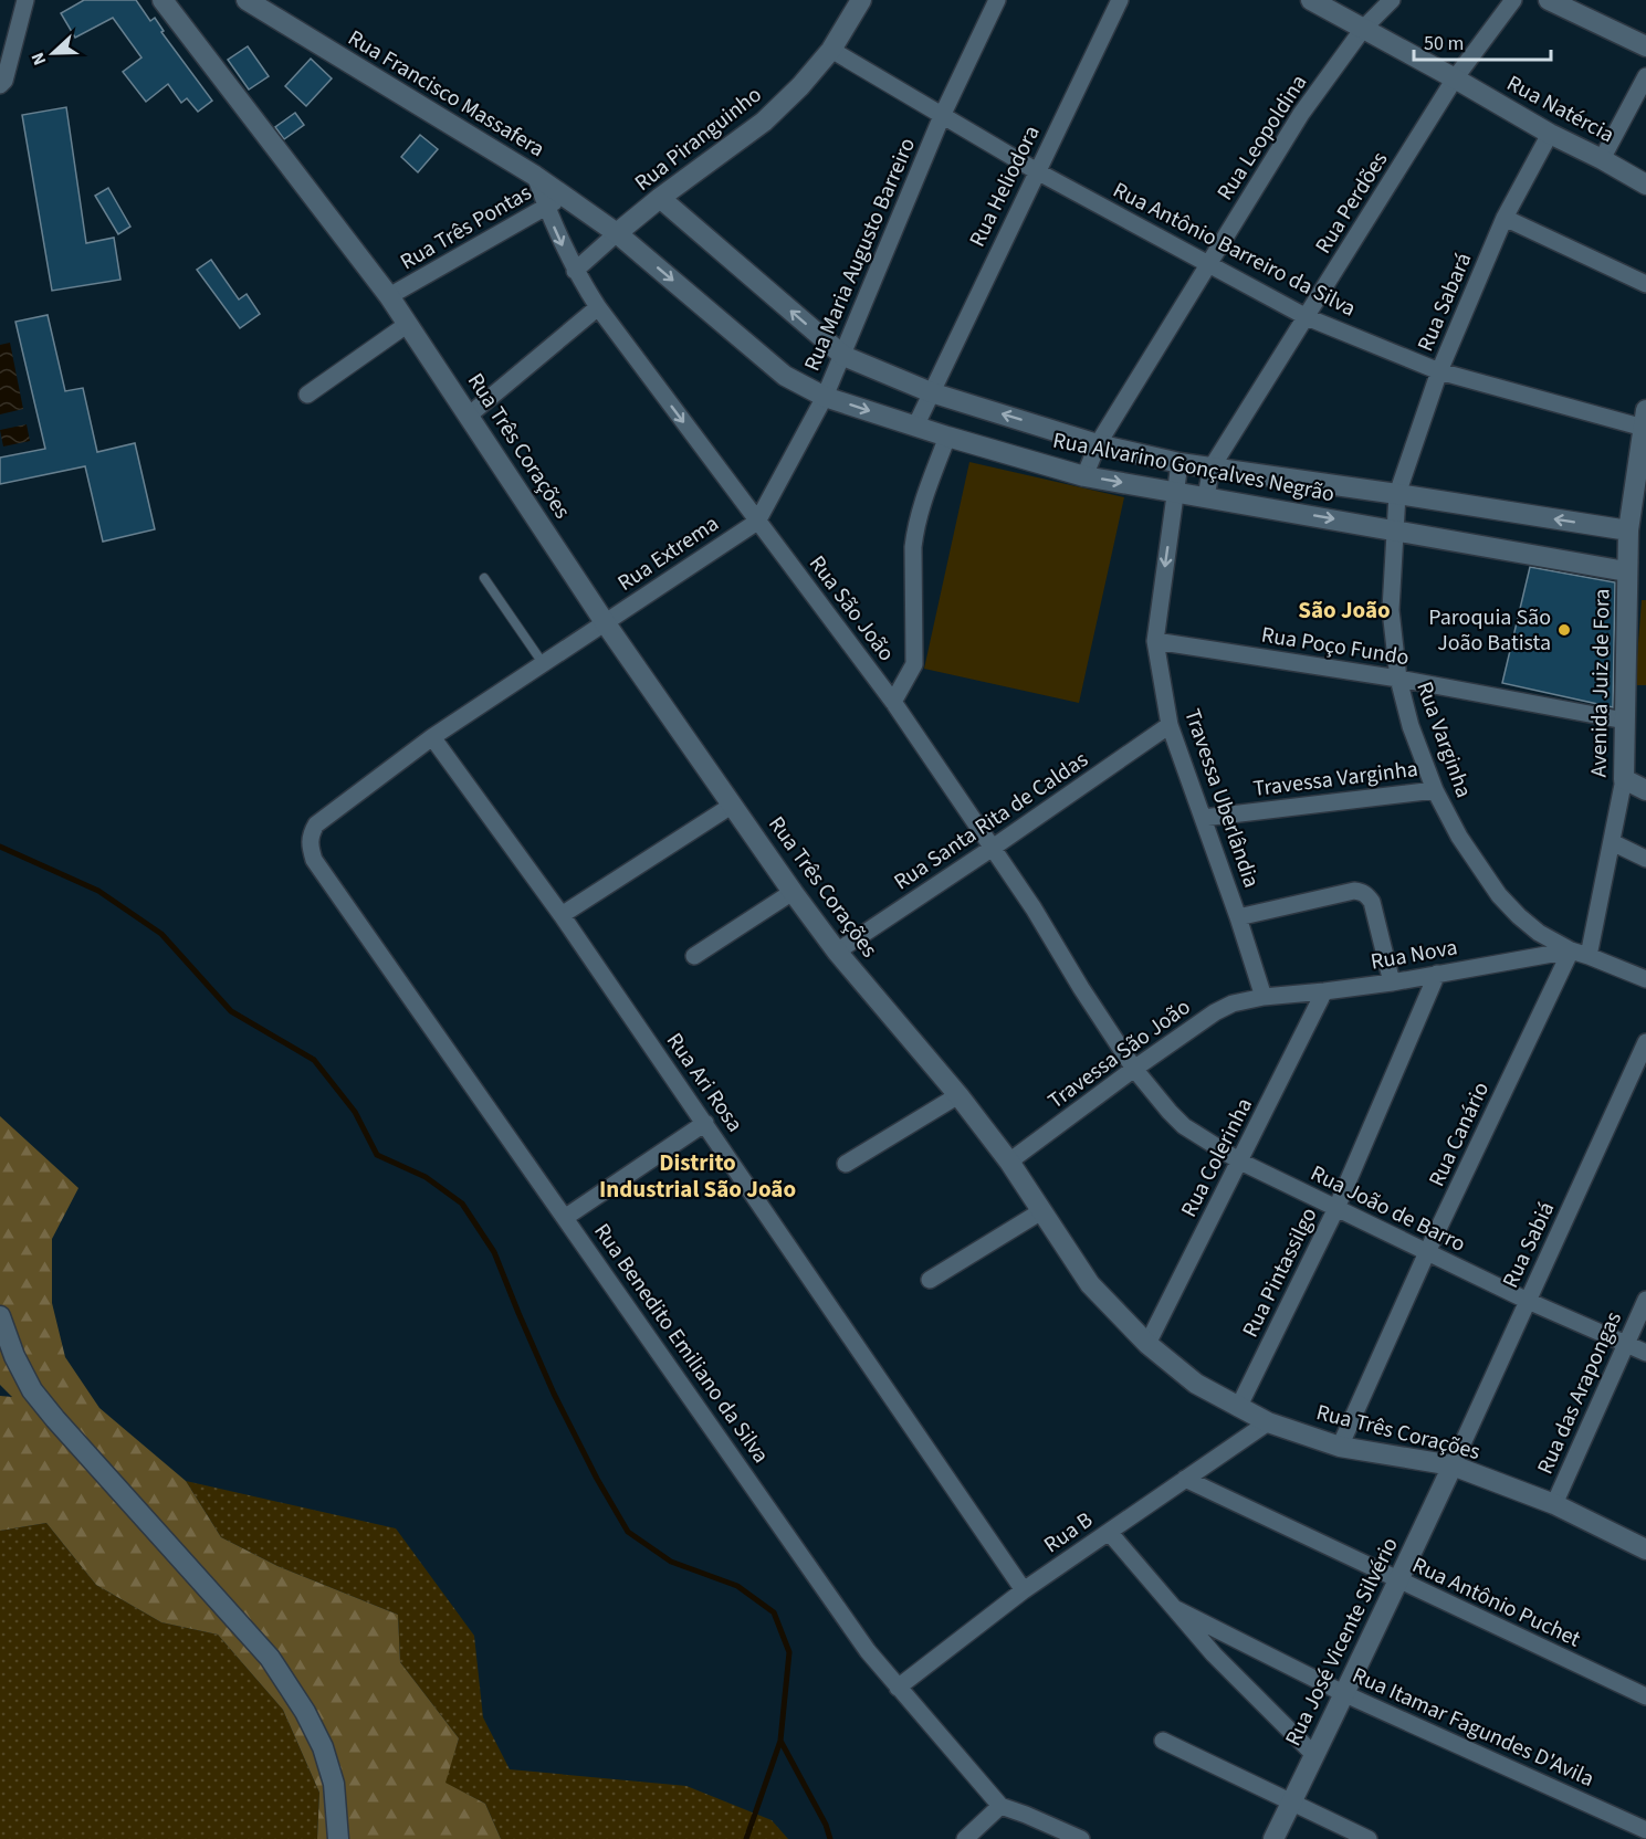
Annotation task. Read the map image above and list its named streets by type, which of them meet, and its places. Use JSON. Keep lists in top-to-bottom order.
{
  "streets": {
    "street": [
      "Rua Francisco Massafera",
      "Rua Natércia",
      "Rua Leopoldina",
      "Rua Piranguinho",
      "Rua Heliodora",
      "Rua Perdões",
      "Rua Três Pontas",
      "Rua Antônio Barreiro da Silva",
      "Rua Maria Augusto Barreiro",
      "Rua Sabará",
      "Rua Três Corações",
      "Rua Alvarino Gonçalves Negrão",
      "Rua Extrema",
      "Rua São João",
      "Rua Poço Fundo",
      "Avenida Juiz de Fora",
      "Rua Varginha",
      "Travessa Varginha",
      "Travessa Uberlândia",
      "Rua Santa Rita de Caldas",
      "Rua Nova",
      "Travessa São João",
      "Rua Ari Rosa",
      "Rua Canário",
      "Rua Colerinha",
      "Rua João de Barro",
      "Rua Sabiá",
      "Rua Pintassilgo",
      "Rua Benedito Emiliano da Silva",
      "Rua das Arapongas",
      "Rua B",
      "Rua Antônio Puchet",
      "Rua José Vicente Silvério",
      "Rua Itamar Fagundes D'Avila"
    ]
  },
  "crossings": [
    ["Rua Francisco Massafera", "Rua Piranguinho"],
    ["Rua Francisco Massafera", "Rua Três Pontas"],
    ["Rua Francisco Massafera", "Rua Alvarino Gonçalves Negrão"],
    ["Rua Francisco Massafera", "Rua São João"],
    ["Rua Natércia", "Rua Leopoldina"],
    ["Rua Natércia", "Rua Perdões"],
    ["Rua Natércia", "Rua Sabará"],
    ["Rua Leopoldina", "Rua Antônio Barreiro da Silva"],
    ["Rua Leopoldina", "Rua Alvarino Gonçalves Negrão"],
    ["Rua Piranguinho", "Rua Antônio Barreiro da Silva"],
    ["Rua Piranguinho", "Rua Alvarino Gonçalves Negrão"],
    ["Rua Piranguinho", "Rua São João"],
    ["Rua Heliodora", "Rua Antônio Barreiro da Silva"],
    ["Rua Heliodora", "Rua Alvarino Gonçalves Negrão"],
    ["Rua Perdões", "Rua Antônio Barreiro da Silva"],
    ["Rua Perdões", "Rua Alvarino Gonçalves Negrão"],
    ["Rua Três Pontas", "Rua Três Corações"],
    ["Rua Três Pontas", "Rua São João"],
    ["Rua Antônio Barreiro da Silva", "Rua Maria Augusto Barreiro"],
    ["Rua Antônio Barreiro da Silva", "Rua Sabará"],
    ["Rua Antônio Barreiro da Silva", "Avenida Juiz de Fora"],
    ["Rua Maria Augusto Barreiro", "Rua Alvarino Gonçalves Negrão"],
    ["Rua Maria Augusto Barreiro", "Rua Extrema"],
    ["Rua Maria Augusto Barreiro", "Rua São João"],
    ["Rua Sabará", "Rua Alvarino Gonçalves Negrão"],
    ["Rua Sabará", "Rua Varginha"],
    ["Rua Três Corações", "Rua Extrema"],
    ["Rua Três Corações", "Rua Santa Rita de Caldas"],
    ["Rua Três Corações", "Travessa São João"],
    ["Rua Três Corações", "Rua Canário"],
    ["Rua Três Corações", "Rua Colerinha"],
    ["Rua Três Corações", "Rua Sabiá"],
    ["Rua Três Corações", "Rua Pintassilgo"],
    ["Rua Três Corações", "Rua das Arapongas"],
    ["Rua Três Corações", "Rua B"],
    ["Rua Três Corações", "Rua José Vicente Silvério"],
    ["Rua Alvarino Gonçalves Negrão", "Avenida Juiz de Fora"],
    ["Rua Alvarino Gonçalves Negrão", "Rua Varginha"],
    ["Rua Alvarino Gonçalves Negrão", "Travessa Uberlândia"],
    ["Rua Extrema", "Rua São João"],
    ["Rua Extrema", "Rua Ari Rosa"],
    ["Rua Extrema", "Rua Benedito Emiliano da Silva"],
    ["Rua São João", "Rua Santa Rita de Caldas"],
    ["Rua São João", "Travessa São João"],
    ["Rua São João", "Rua João de Barro"],
    ["Rua Poço Fundo", "Avenida Juiz de Fora"],
    ["Rua Poço Fundo", "Rua Varginha"],
    ["Rua Poço Fundo", "Travessa Uberlândia"],
    ["Rua Varginha", "Travessa Varginha"],
    ["Rua Varginha", "Rua Nova"],
    ["Rua Varginha", "Rua Canário"],
    ["Travessa Varginha", "Travessa Uberlândia"],
    ["Travessa Uberlândia", "Rua Santa Rita de Caldas"],
    ["Travessa Uberlândia", "Rua Nova"],
    ["Travessa Uberlândia", "Travessa São João"],
    ["Rua Nova", "Travessa São João"],
    ["Rua Nova", "Rua Canário"],
    ["Rua Nova", "Rua Colerinha"],
    ["Rua Nova", "Rua Pintassilgo"],
    ["Travessa São João", "Rua João de Barro"],
    ["Rua Ari Rosa", "Rua B"],
    ["Rua Canário", "Rua João de Barro"],
    ["Rua Colerinha", "Rua João de Barro"],
    ["Rua João de Barro", "Rua Sabiá"],
    ["Rua João de Barro", "Rua Pintassilgo"],
    ["Rua João de Barro", "Rua das Arapongas"],
    ["Rua Sabiá", "Rua José Vicente Silvério"],
    ["Rua Benedito Emiliano da Silva", "Rua B"],
    ["Rua B", "Rua Antônio Puchet"],
    ["Rua Antônio Puchet", "Rua José Vicente Silvério"],
    ["Rua José Vicente Silvério", "Rua Itamar Fagundes D'Avila"]
  ],
  "districts": ["São João", "Distrito Industrial São João"],
  "places": ["Paroquia São João Batista"],
  "scale_bar": "50 m",
  "north": "left"
}
